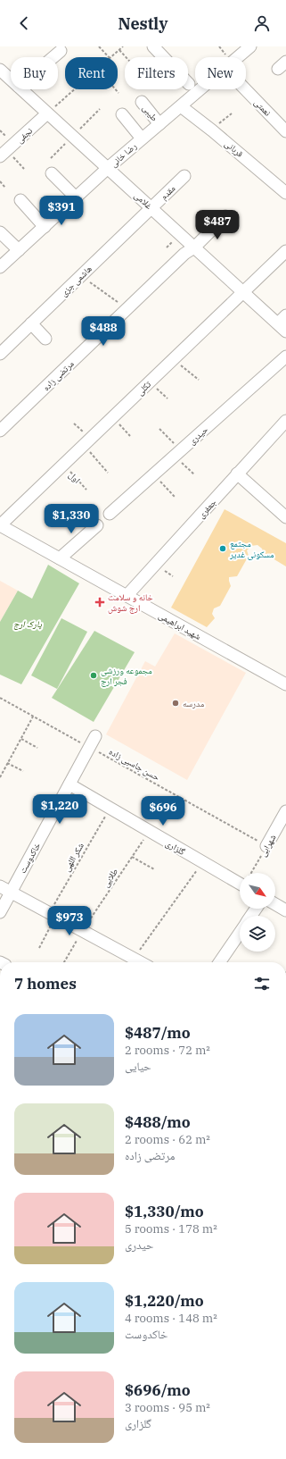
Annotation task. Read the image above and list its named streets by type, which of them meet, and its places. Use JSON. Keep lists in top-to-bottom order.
{
  "streets": {
    "street": [
      "نعمتی",
      "طیبی",
      "نجفی",
      "قربانی",
      "رضا خانی",
      "مقدم",
      "غلامی",
      "هاشمی جزی",
      "مرتضی زاده",
      "تکلی",
      "حیدری",
      "جعفری",
      "شهید ابراهیمی",
      "شهرابی",
      "گلزاری",
      "خاکدوست"
    ],
    "path": [
      "اول",
      "حسن جاسبی زاده",
      "شکر اللهی",
      "طلایی"
    ]
  },
  "crossings": [
    ["طیبی", "رضا خانی"],
    ["نجفی", "غلامی"],
    ["قربانی", "رضا خانی"],
    ["رضا خانی", "غلامی"],
    ["مقدم", "غلامی"],
    ["مقدم", "هاشمی جزی"],
    ["غلامی", "هاشمی جزی"],
    ["غلامی", "مرتضی زاده"],
    ["غلامی", "تکلی"],
    ["تکلی", "اول"],
    ["تکلی", "شهید ابراهیمی"],
    ["جعفری", "شهید ابراهیمی"],
    ["حسن جاسبی زاده", "شهرابی"],
    ["حسن جاسبی زاده", "خاکدوست"],
    ["گلزاری", "شکر اللهی"],
    ["گلزاری", "خاکدوست"],
    ["گلزاری", "طلایی"]
  ],
  "parks": ["پارک ارج"],
  "places": {
    "other": ["مجتمع مسکونی غدیر", "مجموعه ورزشی فجر ارج", "مدرسه"],
    "health": ["خانه و سلامت ارج شوش"]
  },
  "north": "bottom right",
  "page": {
    "header": "Nestly",
    "chip": [
      "Buy",
      "Rent",
      "Filters",
      "New"
    ],
    "price": [
      "$391",
      "$487",
      "$488",
      "$1,330",
      "$1,220",
      "$696",
      "$973"
    ],
    "heading": "7 homes",
    "list": [
      {
        "name": "$487/mo",
        "note": "2 rooms · 72 m² · حیایی"
      },
      {
        "name": "$488/mo",
        "note": "2 rooms · 62 m² · مرتضی زاده"
      },
      {
        "name": "$1,330/mo",
        "note": "5 rooms · 178 m² · حیدری"
      },
      {
        "name": "$1,220/mo",
        "note": "4 rooms · 148 m² · خاکدوست"
      },
      {
        "name": "$696/mo",
        "note": "3 rooms · 95 m² · گلزاری"
      }
    ]
  }
}
